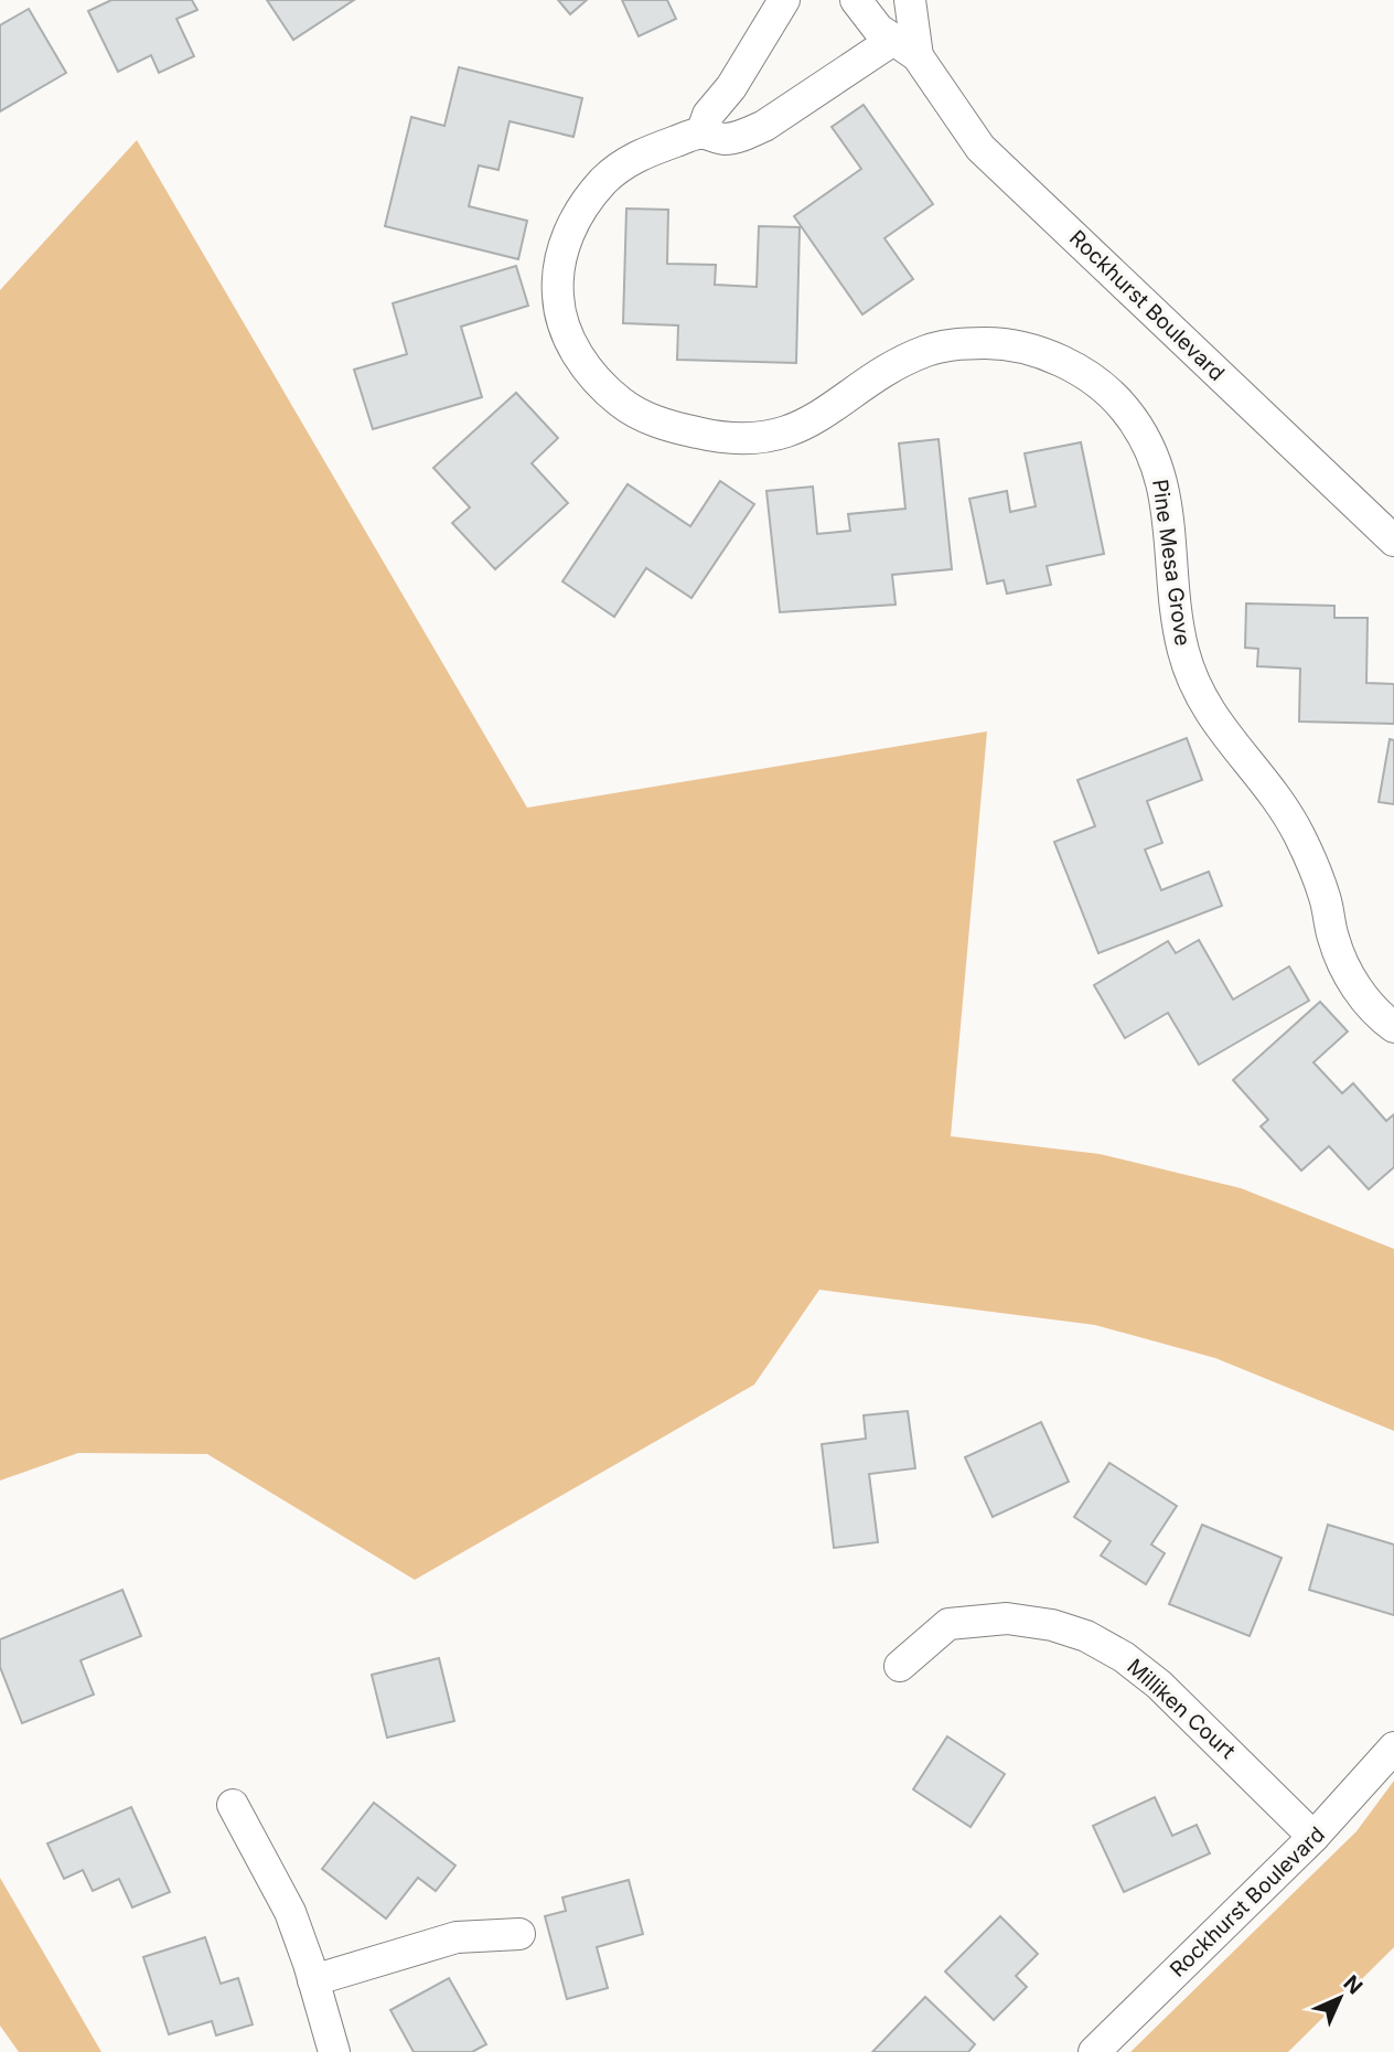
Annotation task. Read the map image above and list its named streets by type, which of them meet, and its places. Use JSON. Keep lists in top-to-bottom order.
{
  "streets": {
    "street": ["Rockhurst Boulevard", "Pine Mesa Grove", "Milliken Court"]
  },
  "crossings": [
    ["Rockhurst Boulevard", "Pine Mesa Grove"],
    ["Rockhurst Boulevard", "Milliken Court"]
  ],
  "north": "top right"
}
